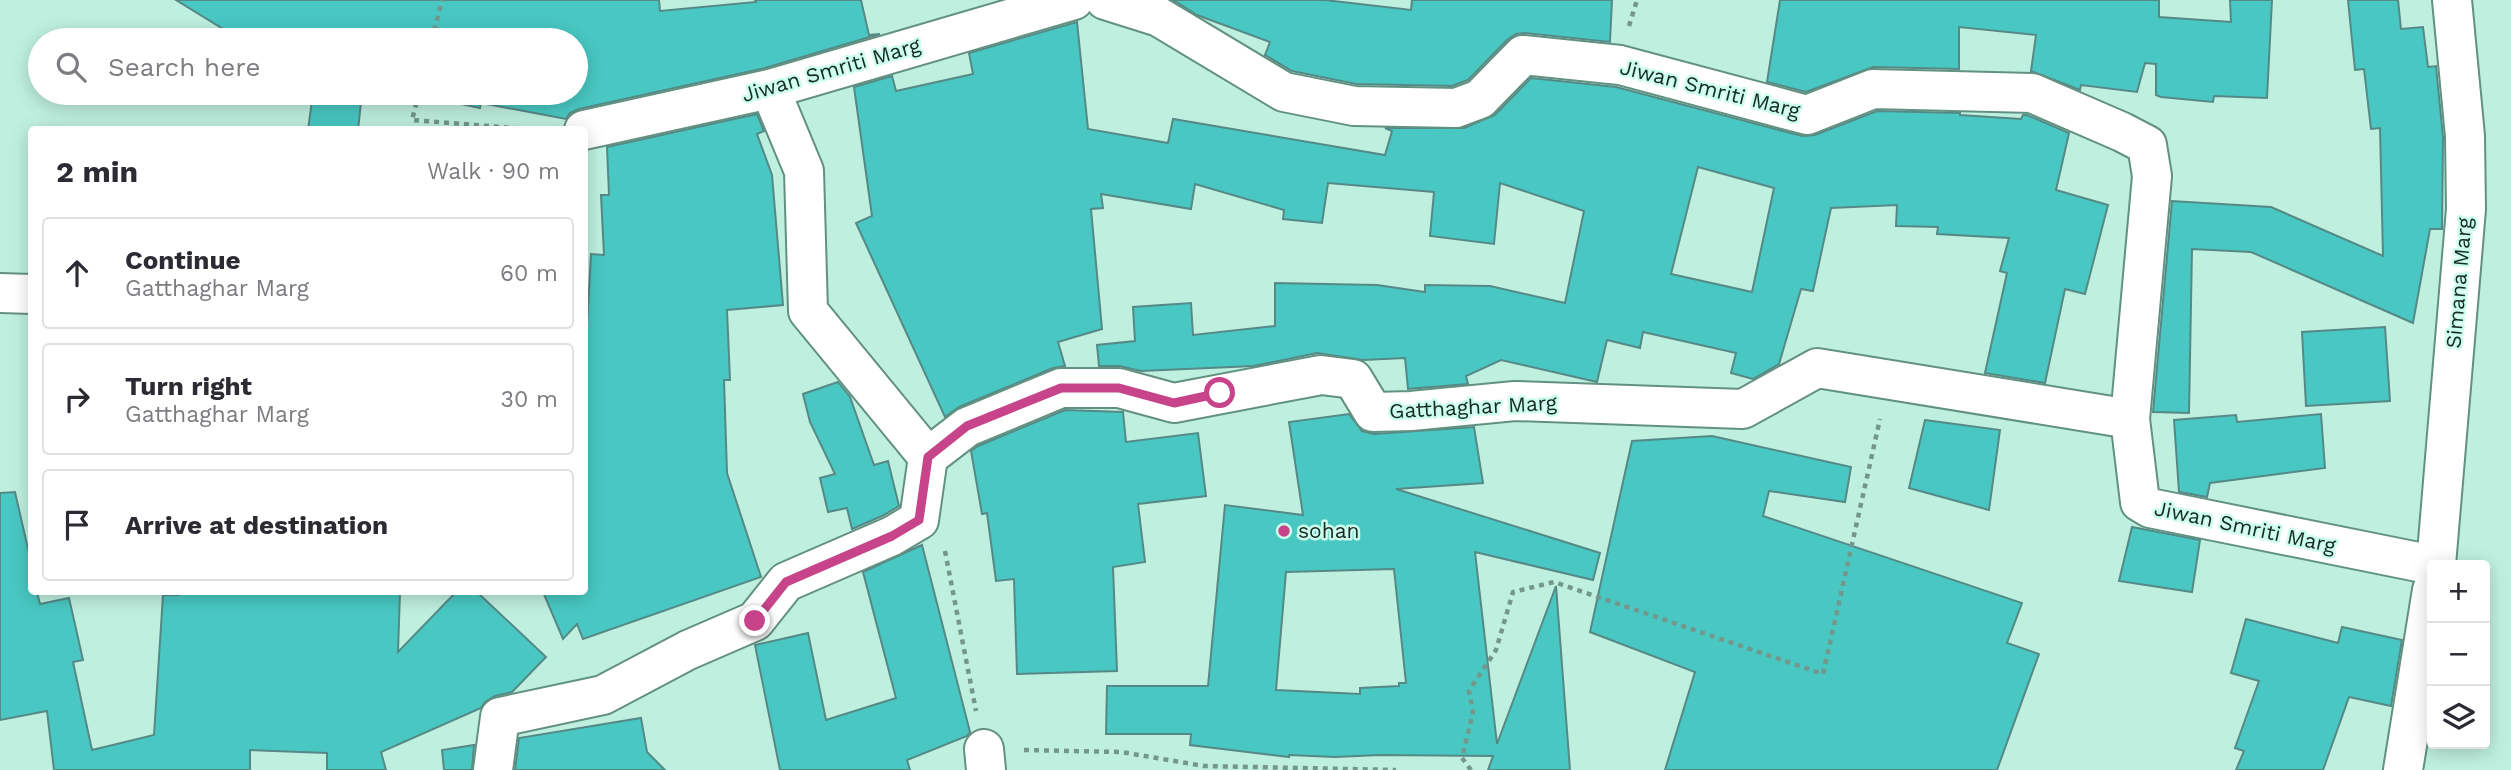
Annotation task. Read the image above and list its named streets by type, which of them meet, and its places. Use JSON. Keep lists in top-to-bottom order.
{
  "streets": {
    "street": ["Jiwan Smriti Marg", "Simana Marg", "Gatthaghar Marg"]
  },
  "crossings": [
    ["Jiwan Smriti Marg", "Gatthaghar Marg"]
  ],
  "places": ["sohan"],
  "page": {
    "search": "Search here",
    "heading": ["2 min", "Walk · 90 m"],
    "list": [
      ["Continue", "Gatthaghar Marg", "60 m"],
      ["Turn right", "Gatthaghar Marg", "30 m"],
      "Arrive at destination"
    ],
    "map_buttons": ["+", "−"]
  }
}
